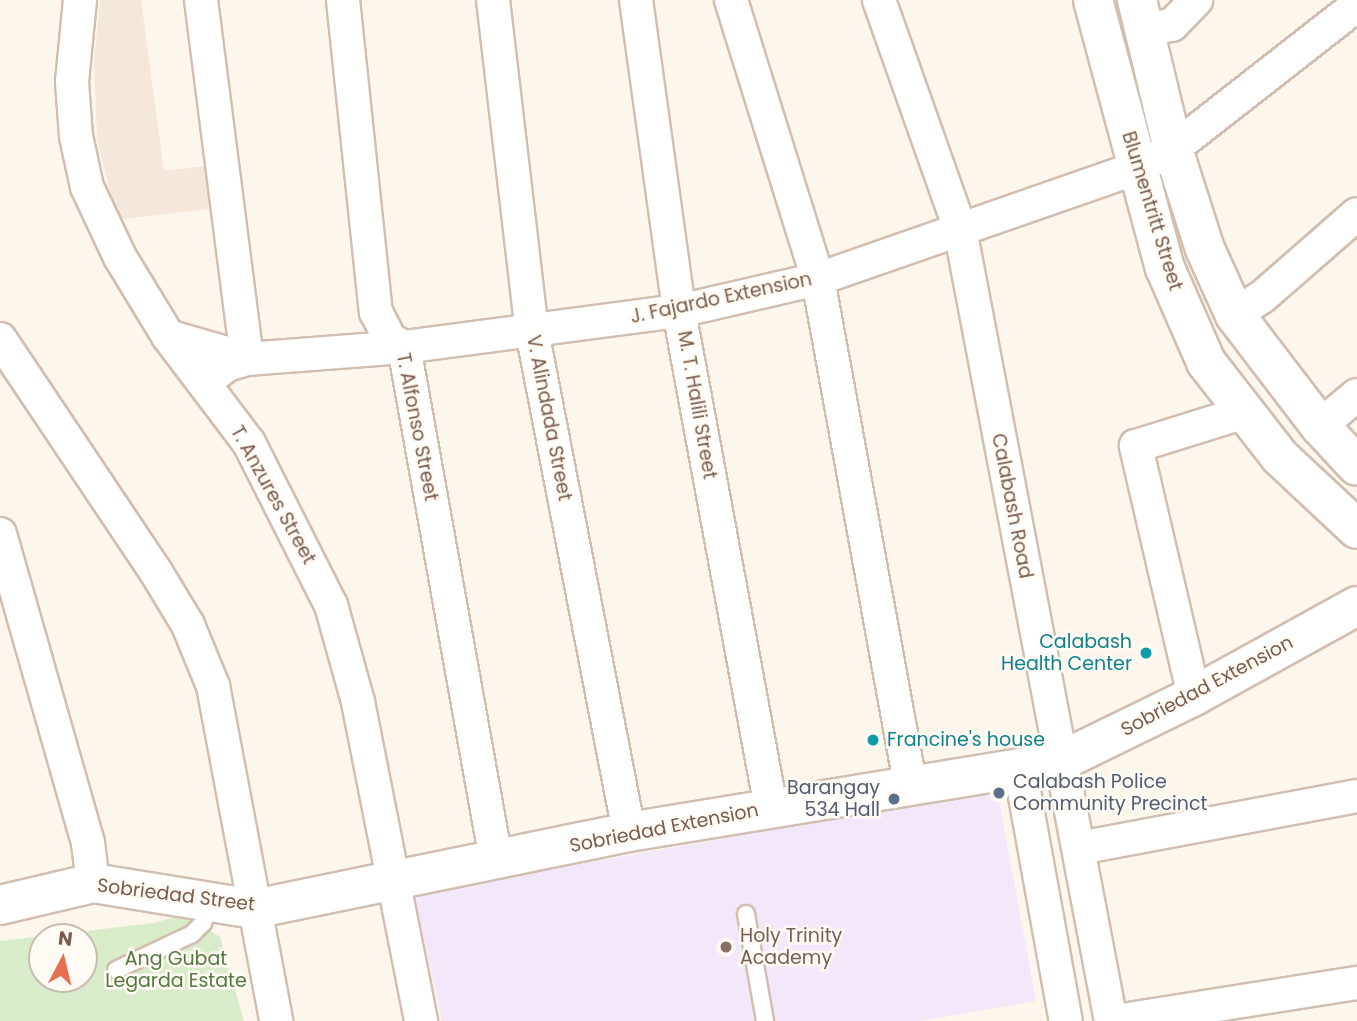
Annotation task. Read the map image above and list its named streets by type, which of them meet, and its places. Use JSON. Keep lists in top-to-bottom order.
{
  "streets": {
    "street": [
      "Blumentritt Street",
      "J. Fajardo Extension",
      "M. T. Halili Street",
      "V. Alindada Street",
      "T. Alfonso Street",
      "T. Anzures Street",
      "Calabash Road",
      "Sobriedad Extension",
      "Sobriedad Street"
    ]
  },
  "crossings": [
    ["Blumentritt Street", "J. Fajardo Extension"],
    ["J. Fajardo Extension", "M. T. Halili Street"],
    ["J. Fajardo Extension", "V. Alindada Street"],
    ["J. Fajardo Extension", "T. Alfonso Street"],
    ["J. Fajardo Extension", "T. Anzures Street"],
    ["J. Fajardo Extension", "Calabash Road"],
    ["M. T. Halili Street", "Sobriedad Extension"],
    ["V. Alindada Street", "Sobriedad Extension"],
    ["T. Alfonso Street", "Sobriedad Extension"],
    ["T. Anzures Street", "Sobriedad Extension"],
    ["T. Anzures Street", "Sobriedad Street"],
    ["Calabash Road", "Sobriedad Extension"],
    ["Sobriedad Extension", "Sobriedad Street"]
  ],
  "parks": ["Ang Gubat Legarda Estate"],
  "places": [
    "Calabash Health Center",
    "Francine's house",
    "Calabash Police Community Precinct",
    "Barangay 534 Hall",
    "Holy Trinity Academy"
  ],
  "north": "top"
}
